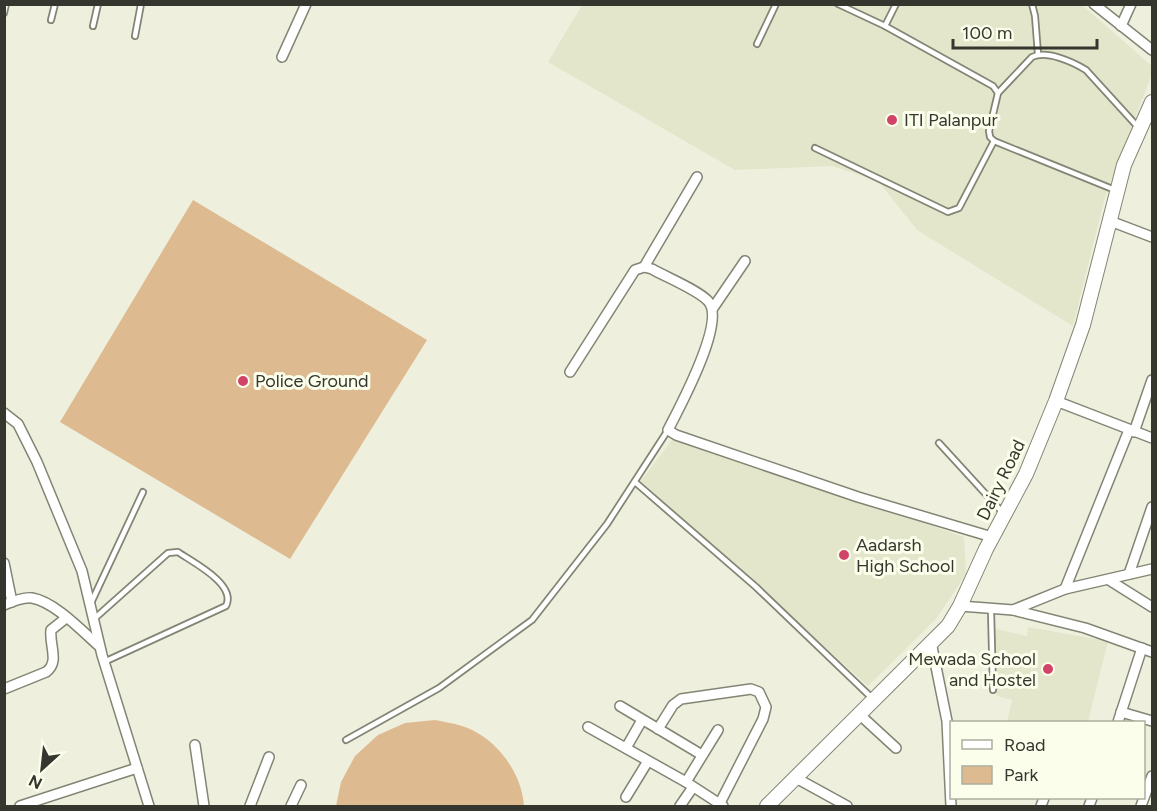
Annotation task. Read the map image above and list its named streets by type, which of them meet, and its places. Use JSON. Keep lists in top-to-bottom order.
{
  "streets": {
    "street": ["Dairy Road"]
  },
  "places": [
    "ITI Palanpur",
    "Police Ground",
    "Aadarsh High School",
    "Mewada School and Hostel"
  ],
  "legend": ["Road", "Park"],
  "scale_bar": "100 m",
  "north": "bottom left"
}
